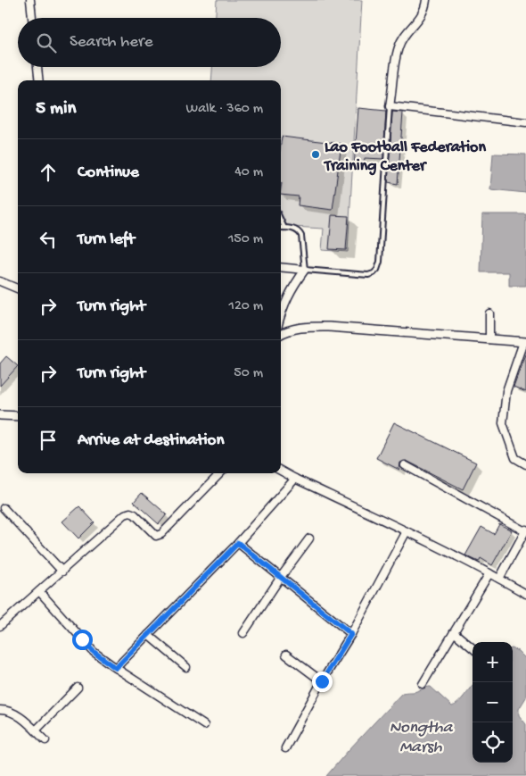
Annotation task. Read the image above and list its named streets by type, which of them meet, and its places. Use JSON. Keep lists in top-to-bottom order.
{
  "water": ["Nongtha Marsh"],
  "places": ["Lao Football Federation Training Center"],
  "page": {
    "search": "Search here",
    "heading": ["5 min", "Walk · 360 m"],
    "list": [
      ["Continue", "40 m"],
      ["Turn left", "150 m"],
      ["Turn right", "120 m"],
      ["Turn right", "50 m"],
      "Arrive at destination"
    ],
    "map_buttons": ["+", "−"]
  }
}
